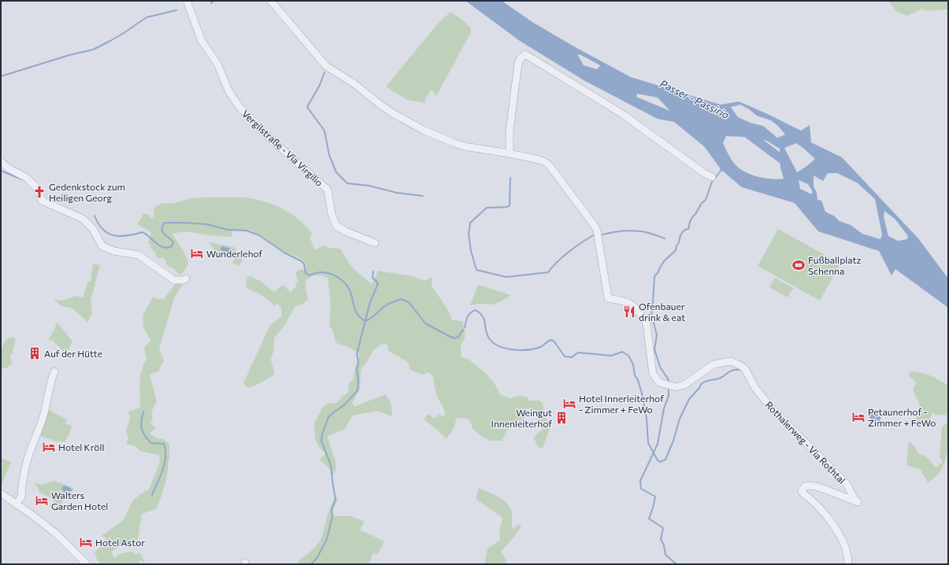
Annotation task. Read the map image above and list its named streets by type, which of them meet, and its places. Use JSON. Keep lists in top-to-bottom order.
{
  "streets": {
    "street": ["Vergilstraße - Via Virgilio", "Rothalerweg - Via Rothtal"]
  },
  "water": ["Passer - Passirio"],
  "places": {
    "church": ["Gedenkstock zum Heiligen Georg"],
    "hotel": [
      "Wunderlehof",
      "Hotel Innerleiterhof - Zimmer + FeWo",
      "Petaunerhof - Zimmer + FeWo",
      "Hotel Kröll",
      "Walters Garden Hotel",
      "Hotel Astor"
    ],
    "sports": ["Fußballplatz Schenna"],
    "restaurant": ["Ofenbauer drink & eat"],
    "building": ["Auf der Hütte", "Weingut Innenleiterhof"]
  }
}
